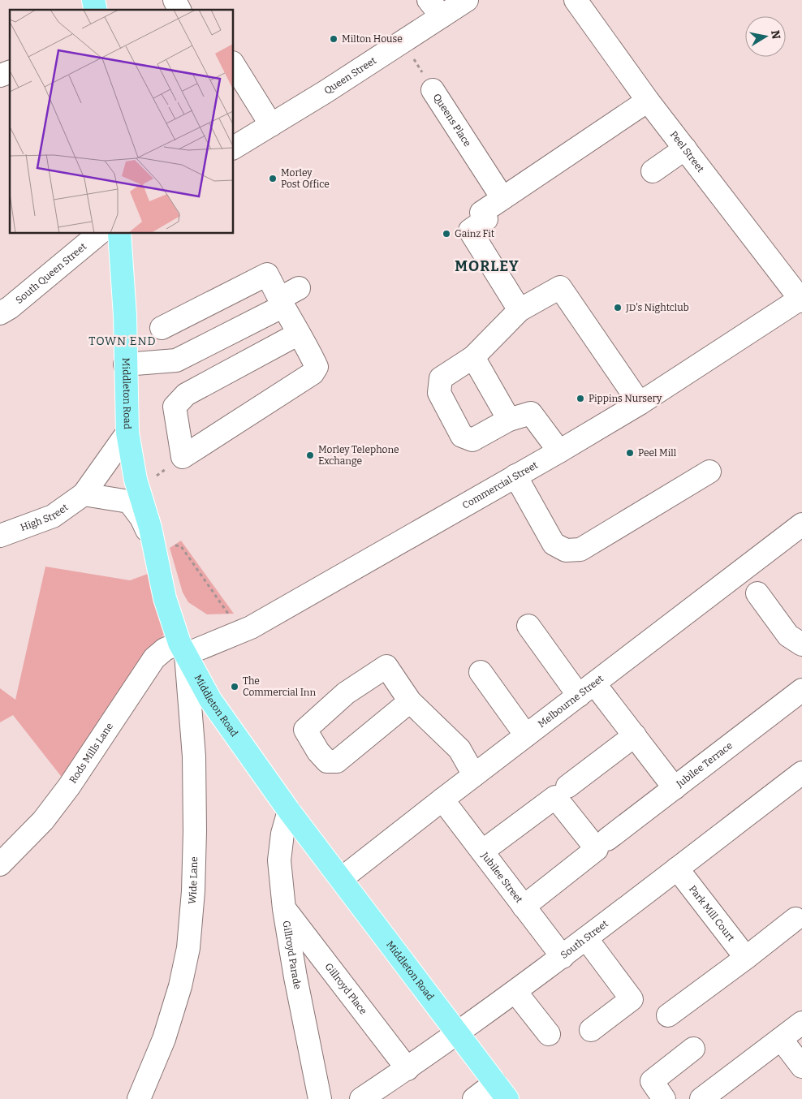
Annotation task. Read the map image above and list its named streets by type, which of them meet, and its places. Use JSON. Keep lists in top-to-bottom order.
{
  "streets": {
    "main road": ["Middleton Road"],
    "street": [
      "Queen Street",
      "Queens Place",
      "Peel Street",
      "South Queen Street",
      "Commercial Street",
      "High Street",
      "Melbourne Street",
      "Rods Mills Lane",
      "Jubilee Terrace",
      "Jubilee Street",
      "Wide Lane",
      "Park Mill Court",
      "South Street",
      "Gillroyd Parade",
      "Gillroyd Place"
    ]
  },
  "crossings": [
    ["Queen Street", "Queens Place"],
    ["Peel Street", "Commercial Street"],
    ["Middleton Road", "Commercial Street"],
    ["Middleton Road", "High Street"],
    ["Middleton Road", "Melbourne Street"],
    ["Middleton Road", "Rods Mills Lane"],
    ["Middleton Road", "Wide Lane"],
    ["Middleton Road", "South Street"],
    ["Middleton Road", "Gillroyd Parade"],
    ["Commercial Street", "Rods Mills Lane"],
    ["Commercial Street", "Wide Lane"],
    ["Melbourne Street", "Jubilee Street"],
    ["Rods Mills Lane", "Wide Lane"],
    ["Jubilee Terrace", "Jubilee Street"],
    ["Jubilee Street", "South Street"],
    ["Park Mill Court", "South Street"],
    ["South Street", "Gillroyd Place"],
    ["Gillroyd Parade", "Gillroyd Place"]
  ],
  "districts": ["MORLEY", "TOWN END"],
  "places": [
    "Milton House",
    "Morley Post Office",
    "Gainz Fit",
    "JD's Nightclub",
    "Pippins Nursery",
    "Peel Mill",
    "Morley Telephone Exchange",
    "The Commercial Inn"
  ],
  "north": "right"
}
